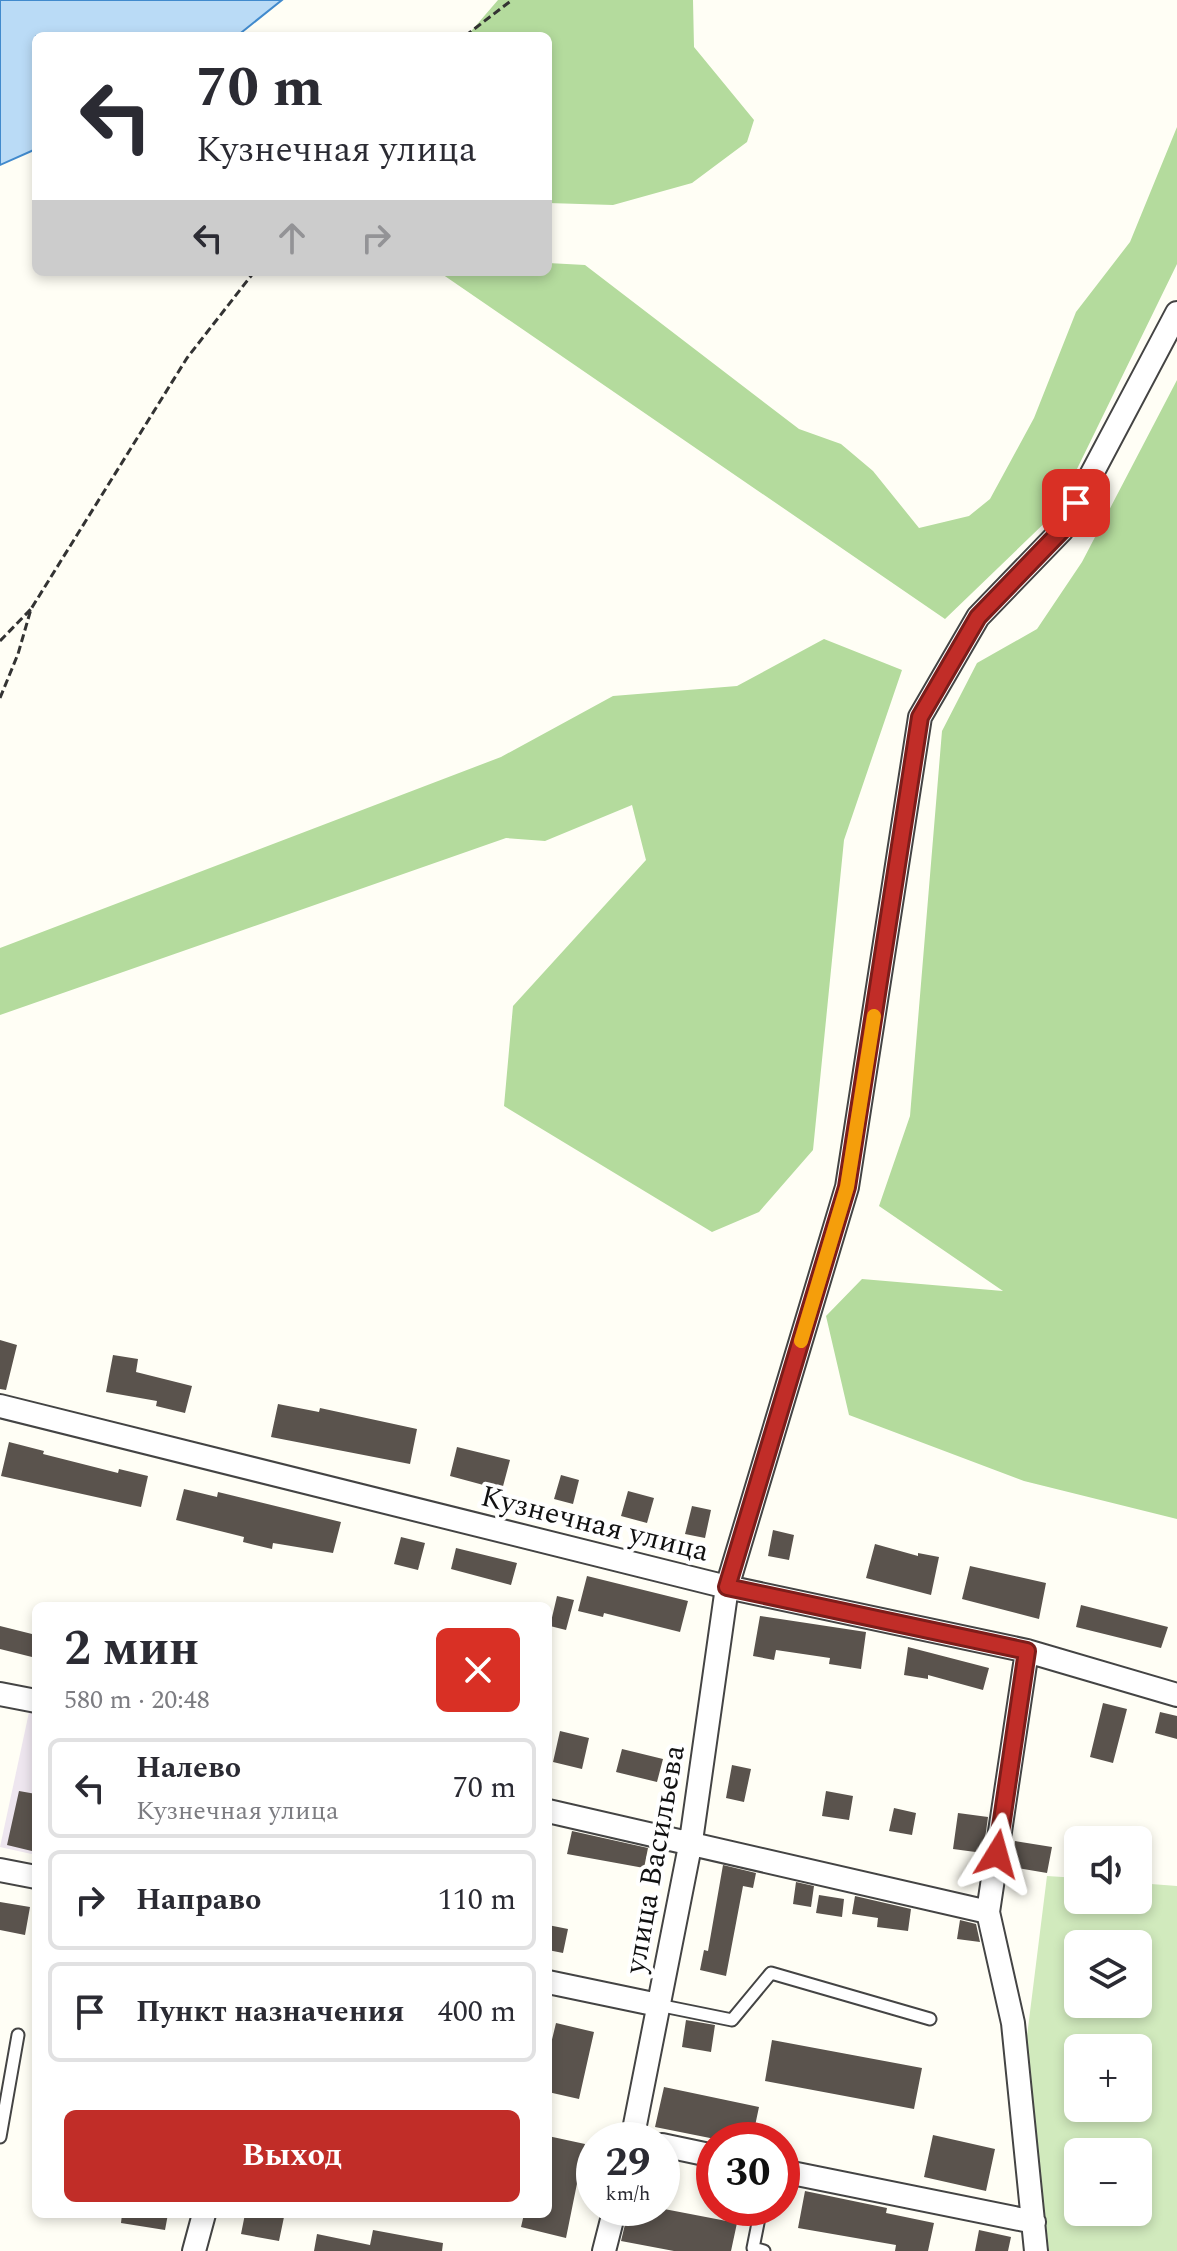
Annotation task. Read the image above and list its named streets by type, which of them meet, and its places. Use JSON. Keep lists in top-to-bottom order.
{
  "streets": {
    "street": ["Кузнечная улица", "улица Васильева"]
  },
  "crossings": [
    ["Кузнечная улица", "улица Васильева"]
  ],
  "page": {
    "turn": ["70 m", "Кузнечная улица"],
    "heading": ["2 мин", "580 m · 20:48"],
    "list": [
      {
        "name": "Налево",
        "note": "Кузнечная улица",
        "value": "70 m"
      },
      {
        "name": "Направо",
        "value": "110 m"
      },
      {
        "name": "Пункт назначения",
        "value": "400 m"
      }
    ],
    "map_buttons": ["+", "−"],
    "buttons": "Выход",
    "speed": "29 km/h",
    "limit": "30"
  }
}
